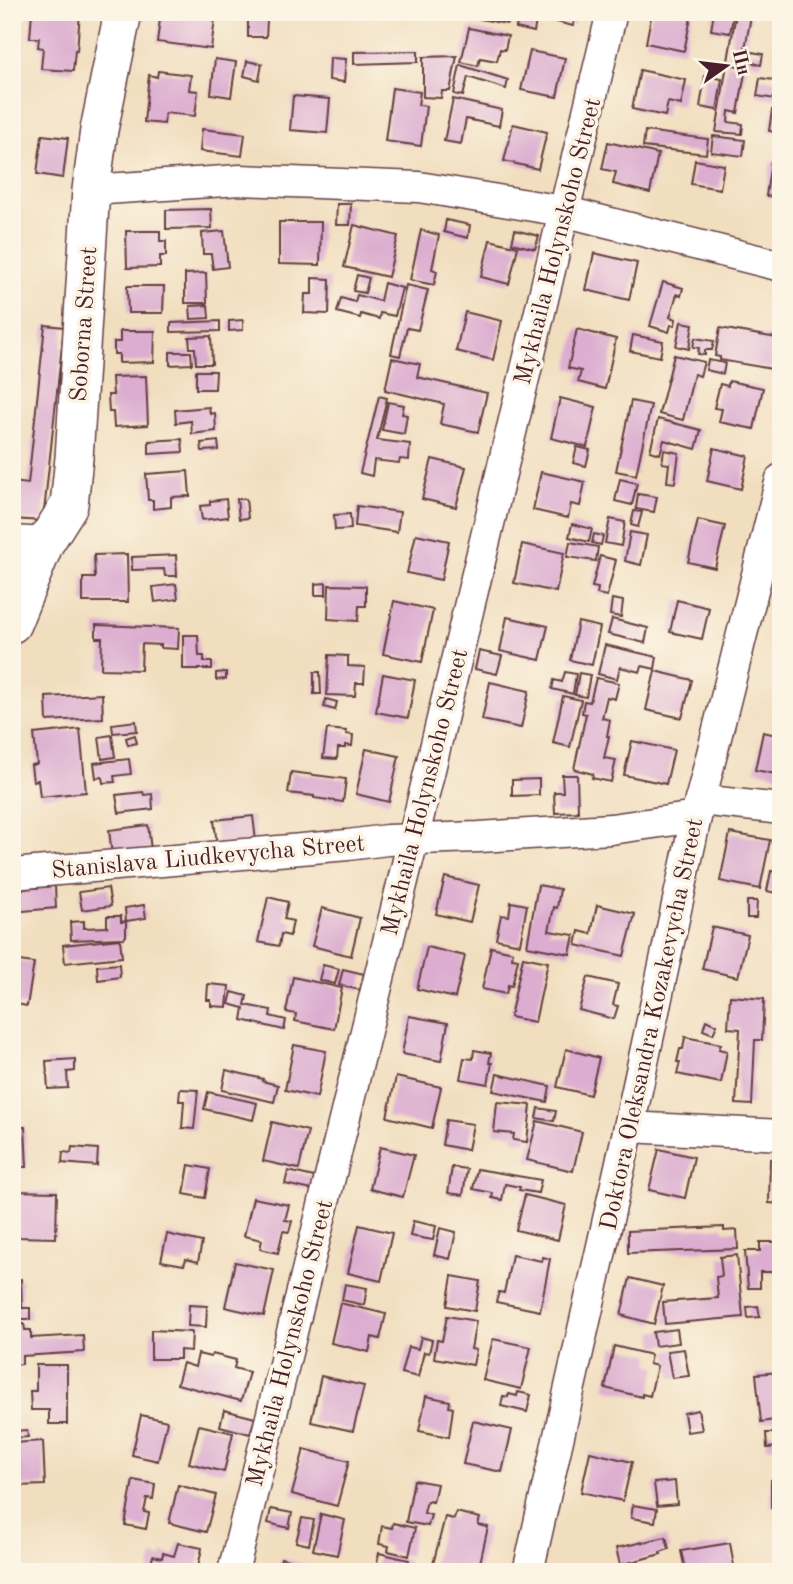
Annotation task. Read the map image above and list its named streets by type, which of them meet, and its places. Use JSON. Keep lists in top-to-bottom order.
{
  "streets": {
    "street": [
      "Mykhaila Holynskoho Street",
      "Soborna Street",
      "Stanislava Liudkevycha Street",
      "Doktora Oleksandra Kozakevycha Street"
    ]
  },
  "crossings": [
    ["Mykhaila Holynskoho Street", "Stanislava Liudkevycha Street"],
    ["Stanislava Liudkevycha Street", "Doktora Oleksandra Kozakevycha Street"]
  ],
  "north": "right"
}
